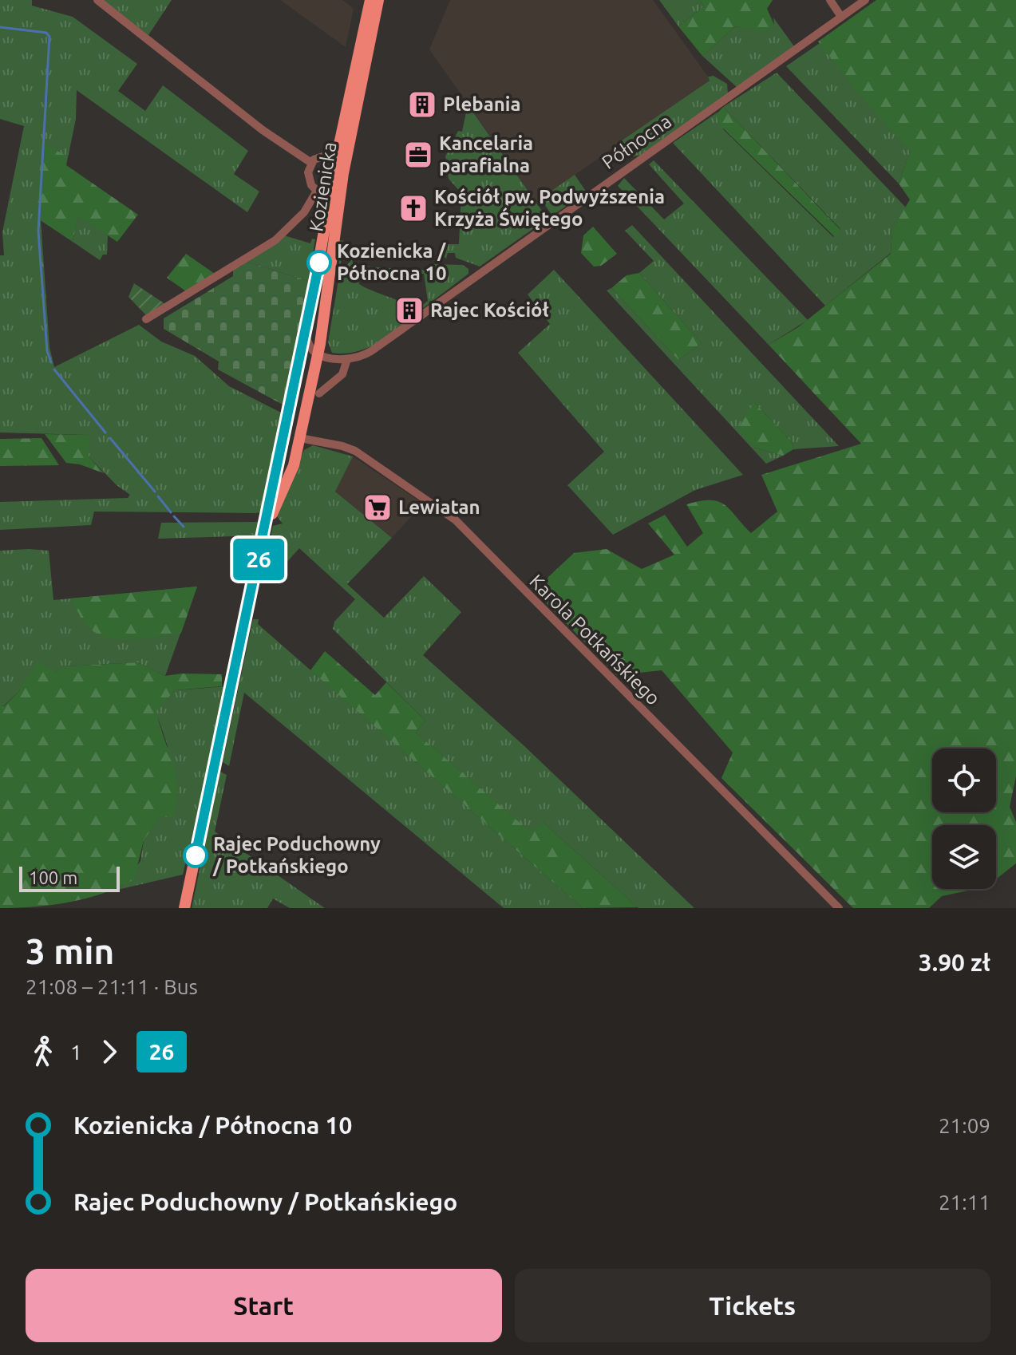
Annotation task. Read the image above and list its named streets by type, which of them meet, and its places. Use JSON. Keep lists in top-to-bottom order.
{
  "streets": {
    "main road": ["Kozienicka"],
    "street": ["Północna", "Karola Potkańskiego"]
  },
  "crossings": [
    ["Kozienicka", "Karola Potkańskiego"]
  ],
  "places": {
    "building": ["Plebania", "Rajec Kościół"],
    "office": ["Kancelaria parafialna"],
    "church": ["Kościół pw. Podwyższenia Krzyża Świętego"],
    "other": ["Kozienicka / Północna 10", "Rajec Poduchowny / Potkańskiego"],
    "supermarket": ["Lewiatan"]
  },
  "lines": ["bus line 26"],
  "scale_bar": "100 m",
  "page": {
    "on_map": "26",
    "scale": "100 m",
    "heading": ["3 min", "21:08 – 21:11 · Bus", "3.90 zł"],
    "legs": ["1", "26"],
    "list": [
      {
        "name": "Kozienicka / Północna 10",
        "value": "21:09"
      },
      {
        "name": "Rajec Poduchowny / Potkańskiego",
        "value": "21:11"
      }
    ],
    "buttons": ["Start", "Tickets"]
  }
}
